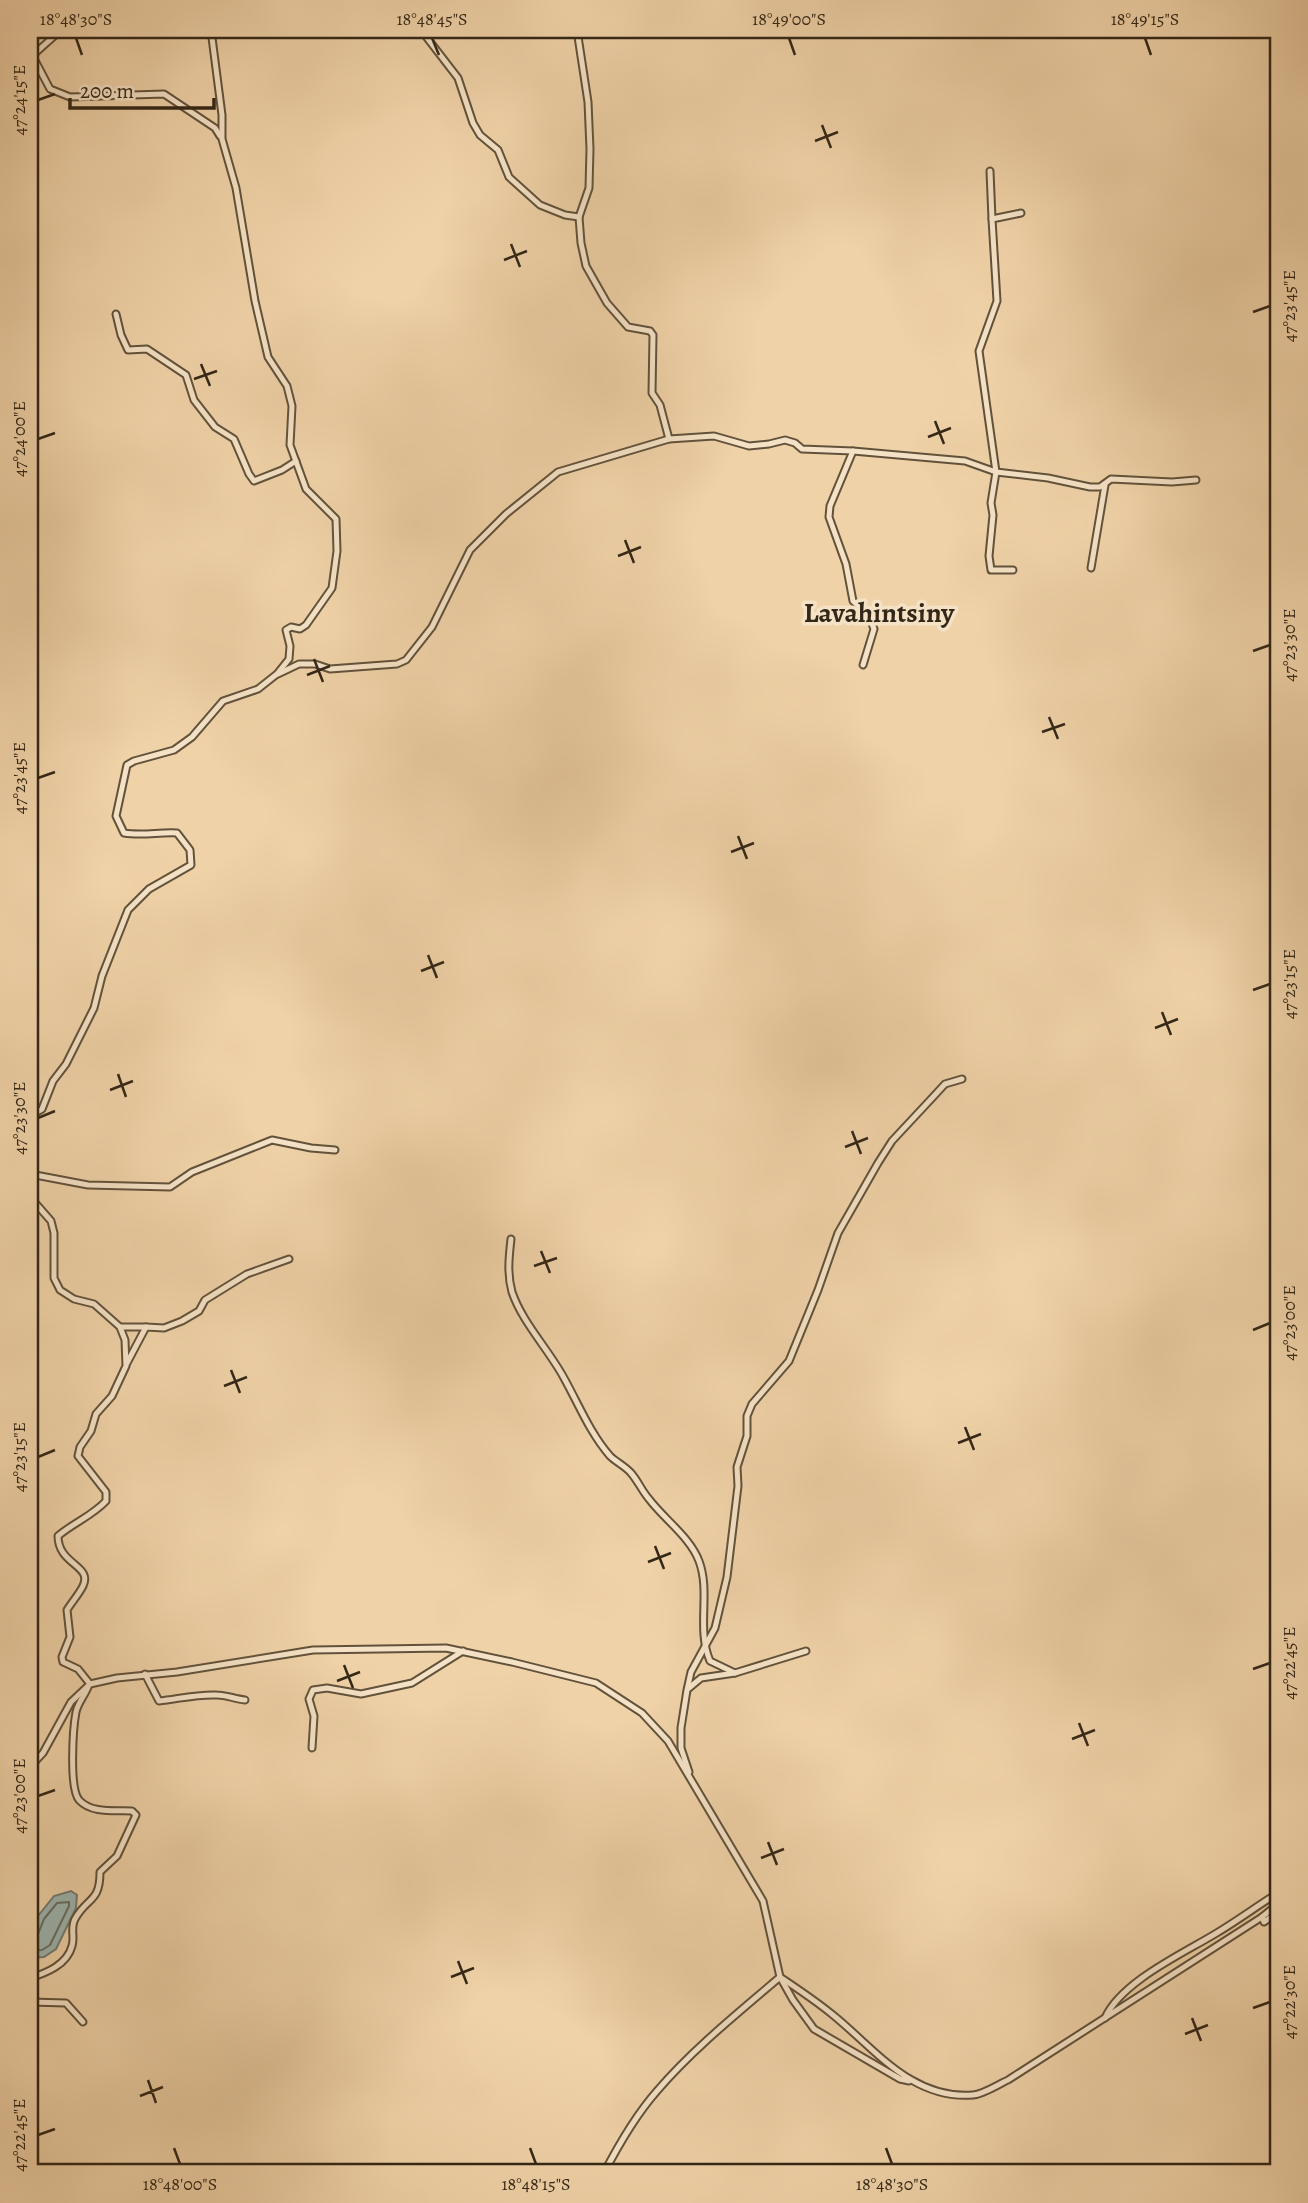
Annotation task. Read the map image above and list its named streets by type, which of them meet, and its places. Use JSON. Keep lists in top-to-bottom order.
{
  "districts": ["Lavahintsiny"],
  "scale_bar": "200 m",
  "coordinates": [
    "18°48'30\"S",
    "18°48'45\"S",
    "18°49'00\"S",
    "18°49'15\"S",
    "47°24'15\"E",
    "47°23'45\"E",
    "47°24'00\"E",
    "47°23'30\"E",
    "47°23'15\"E",
    "47°23'00\"E",
    "47°22'45\"E",
    "47°22'30\"E",
    "18°48'00\"S",
    "18°48'15\"S"
  ]
}
